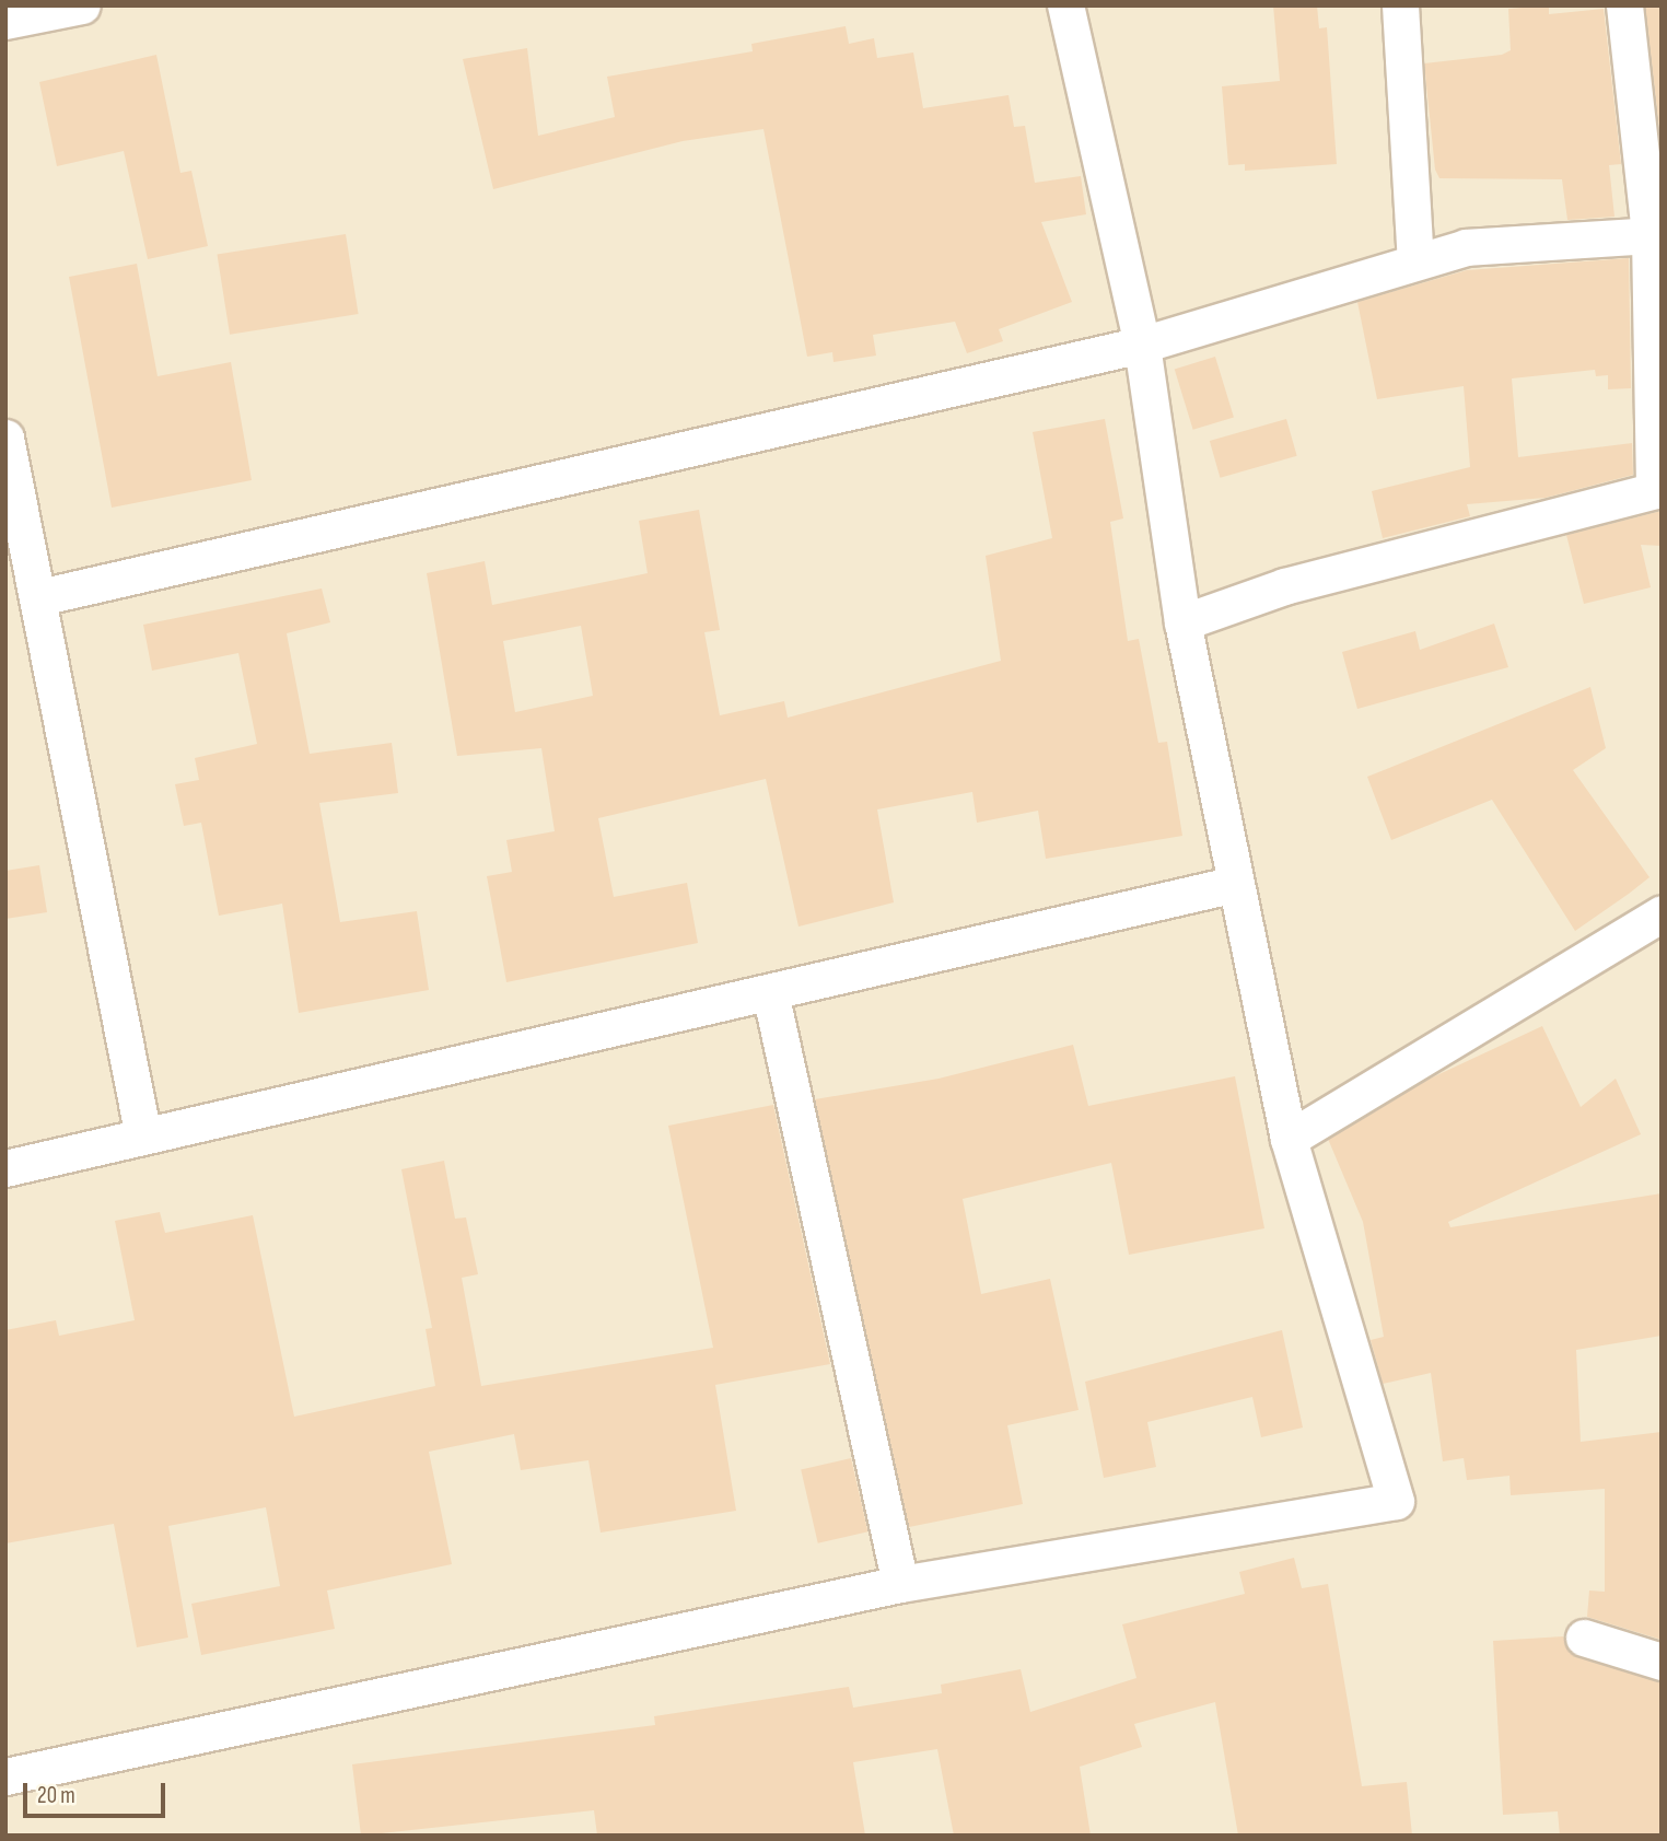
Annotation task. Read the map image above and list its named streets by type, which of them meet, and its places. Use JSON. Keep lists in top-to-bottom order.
{
  "scale_bar": "20 m"
}
